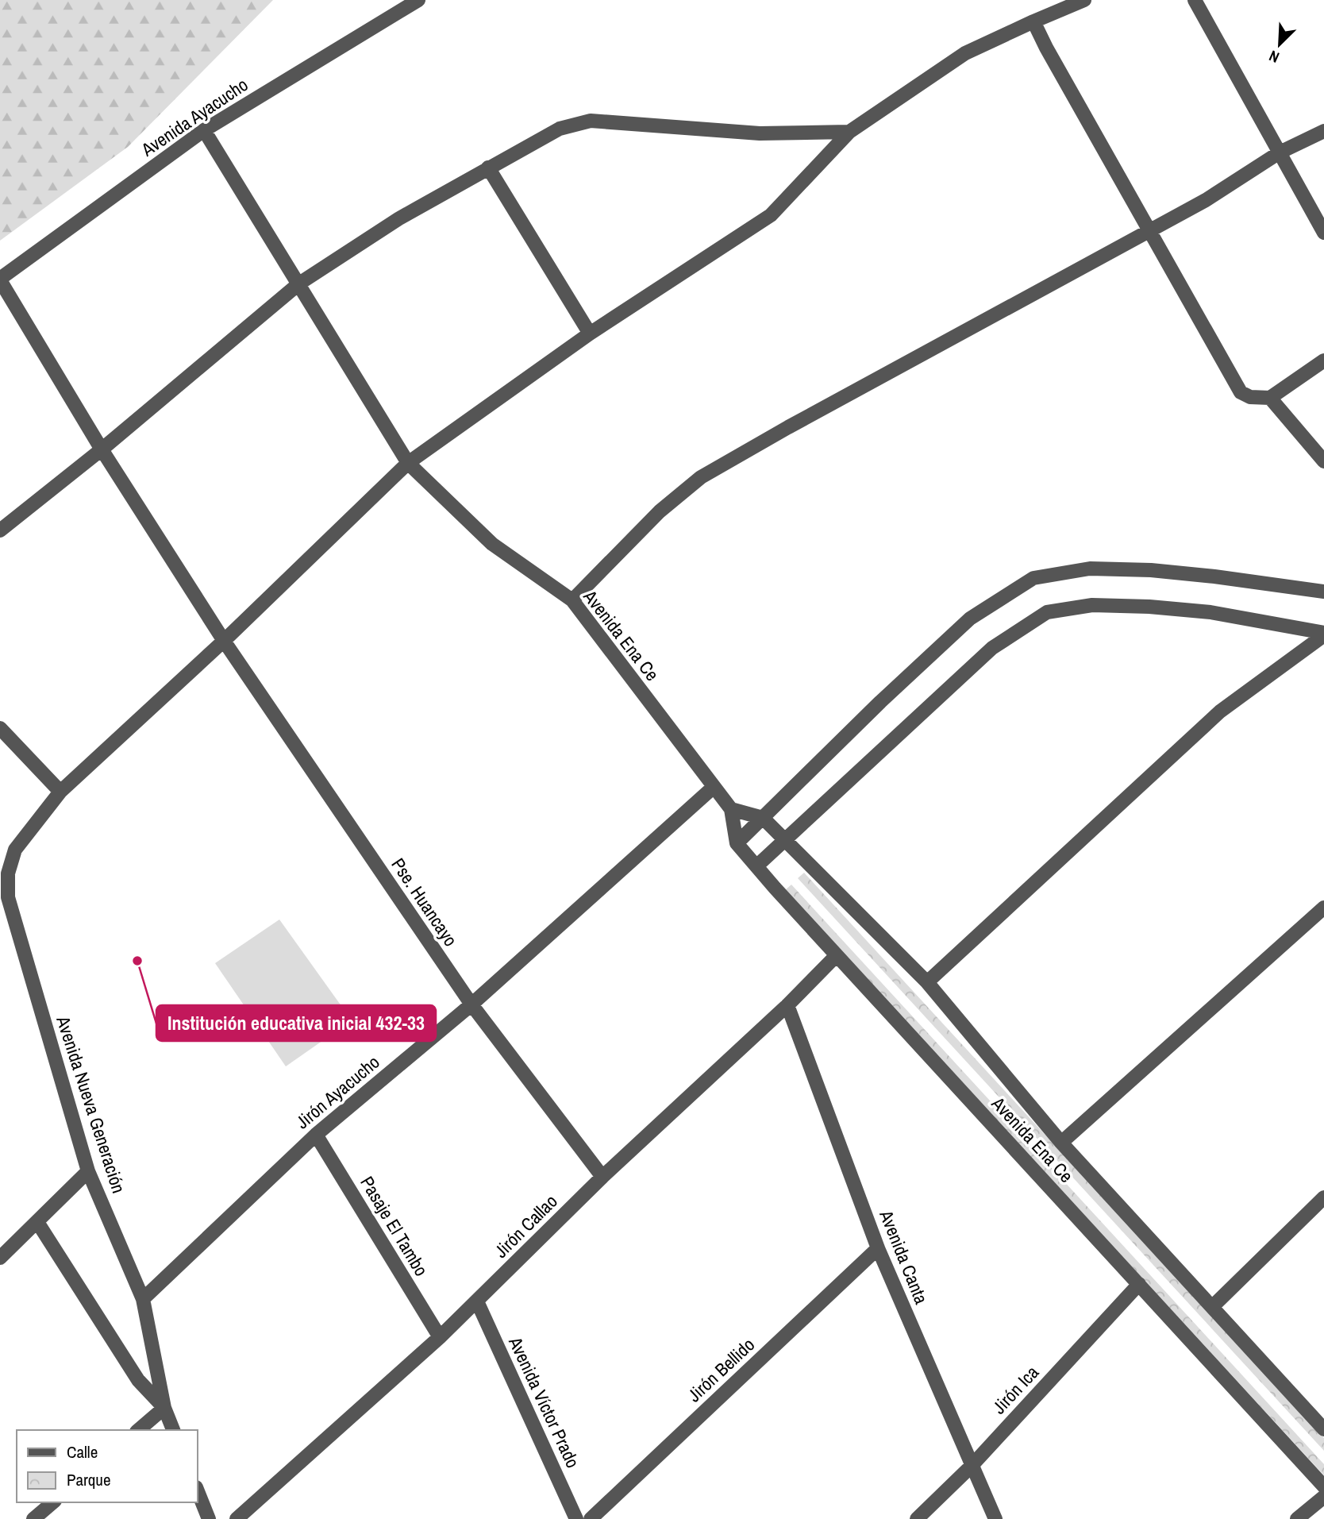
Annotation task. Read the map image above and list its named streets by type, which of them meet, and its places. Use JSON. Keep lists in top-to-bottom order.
{
  "streets": {
    "street": [
      "Avenida Ayacucho",
      "Avenida Ena Ce",
      "Pse. Huancayo",
      "Jirón Ayacucho",
      "Avenida Nueva Generación",
      "Pasaje El Tambo",
      "Jirón Callao",
      "Avenida Canta",
      "Jirón Bellido",
      "Jirón Ica",
      "Avenida Víctor Prado"
    ]
  },
  "crossings": [
    ["Avenida Ayacucho", "Avenida Ena Ce"],
    ["Avenida Ayacucho", "Pse. Huancayo"],
    ["Avenida Ena Ce", "Jirón Ayacucho"],
    ["Avenida Ena Ce", "Jirón Callao"],
    ["Avenida Ena Ce", "Jirón Ica"],
    ["Pse. Huancayo", "Jirón Ayacucho"],
    ["Pse. Huancayo", "Jirón Callao"],
    ["Jirón Ayacucho", "Avenida Nueva Generación"],
    ["Jirón Ayacucho", "Pasaje El Tambo"],
    ["Pasaje El Tambo", "Jirón Callao"],
    ["Jirón Callao", "Avenida Canta"],
    ["Jirón Callao", "Avenida Víctor Prado"],
    ["Avenida Canta", "Jirón Bellido"],
    ["Avenida Canta", "Jirón Ica"]
  ],
  "places": ["Institución educativa inicial 432-33"],
  "legend": ["Calle", "Parque"],
  "north": "bottom left"
}
